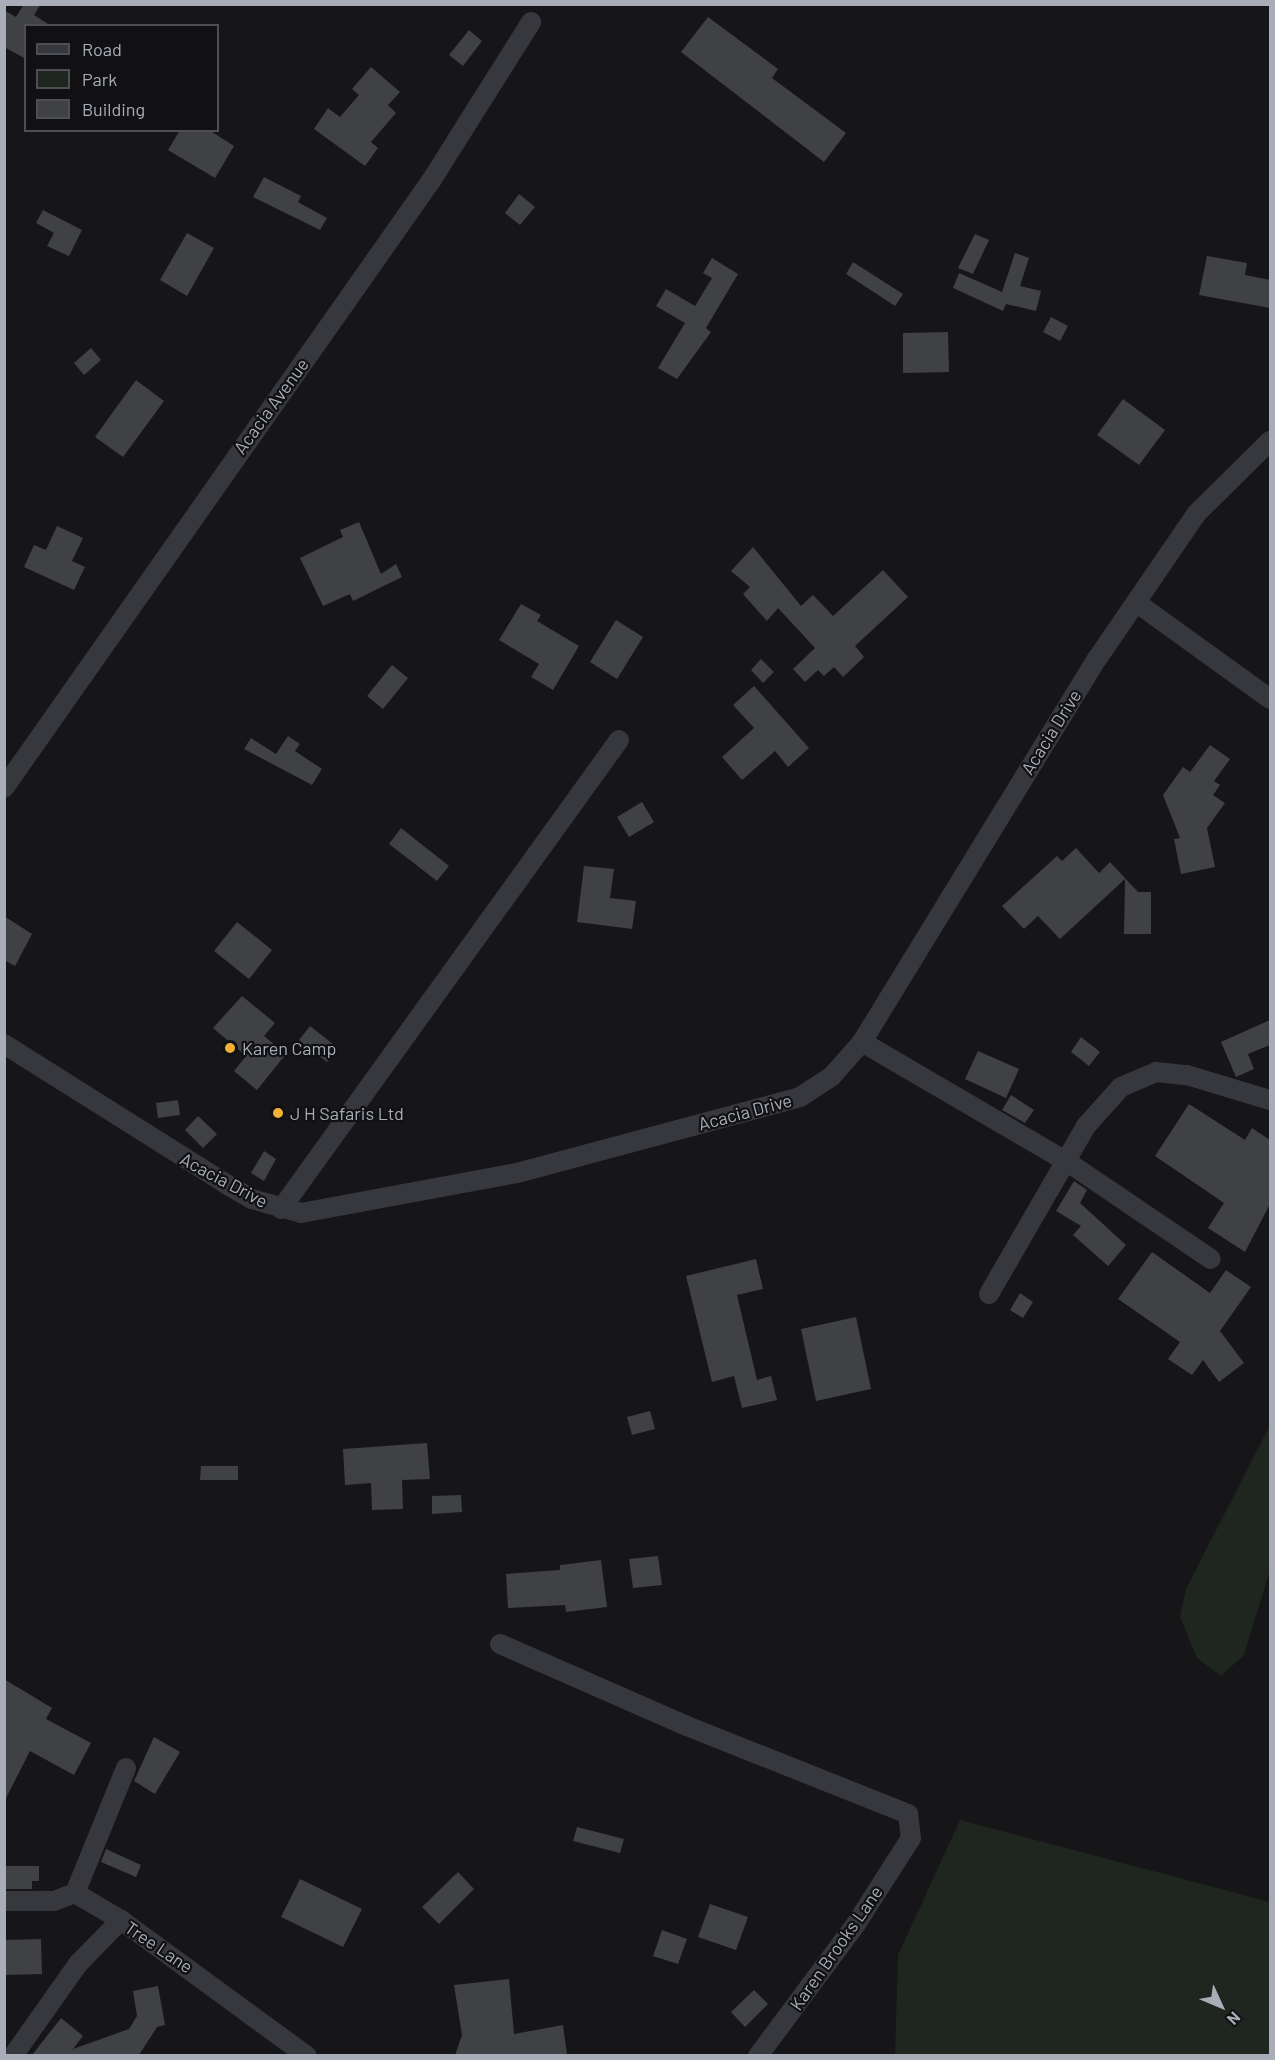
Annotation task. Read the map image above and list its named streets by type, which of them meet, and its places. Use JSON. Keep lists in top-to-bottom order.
{
  "streets": {
    "street": [
      "Acacia Avenue",
      "Acacia Drive",
      "Tree Lane",
      "Karen Brooks Lane"
    ]
  },
  "places": ["Karen Camp", "J H Safaris Ltd"],
  "legend": ["Road", "Park", "Building"],
  "north": "bottom right"
}
